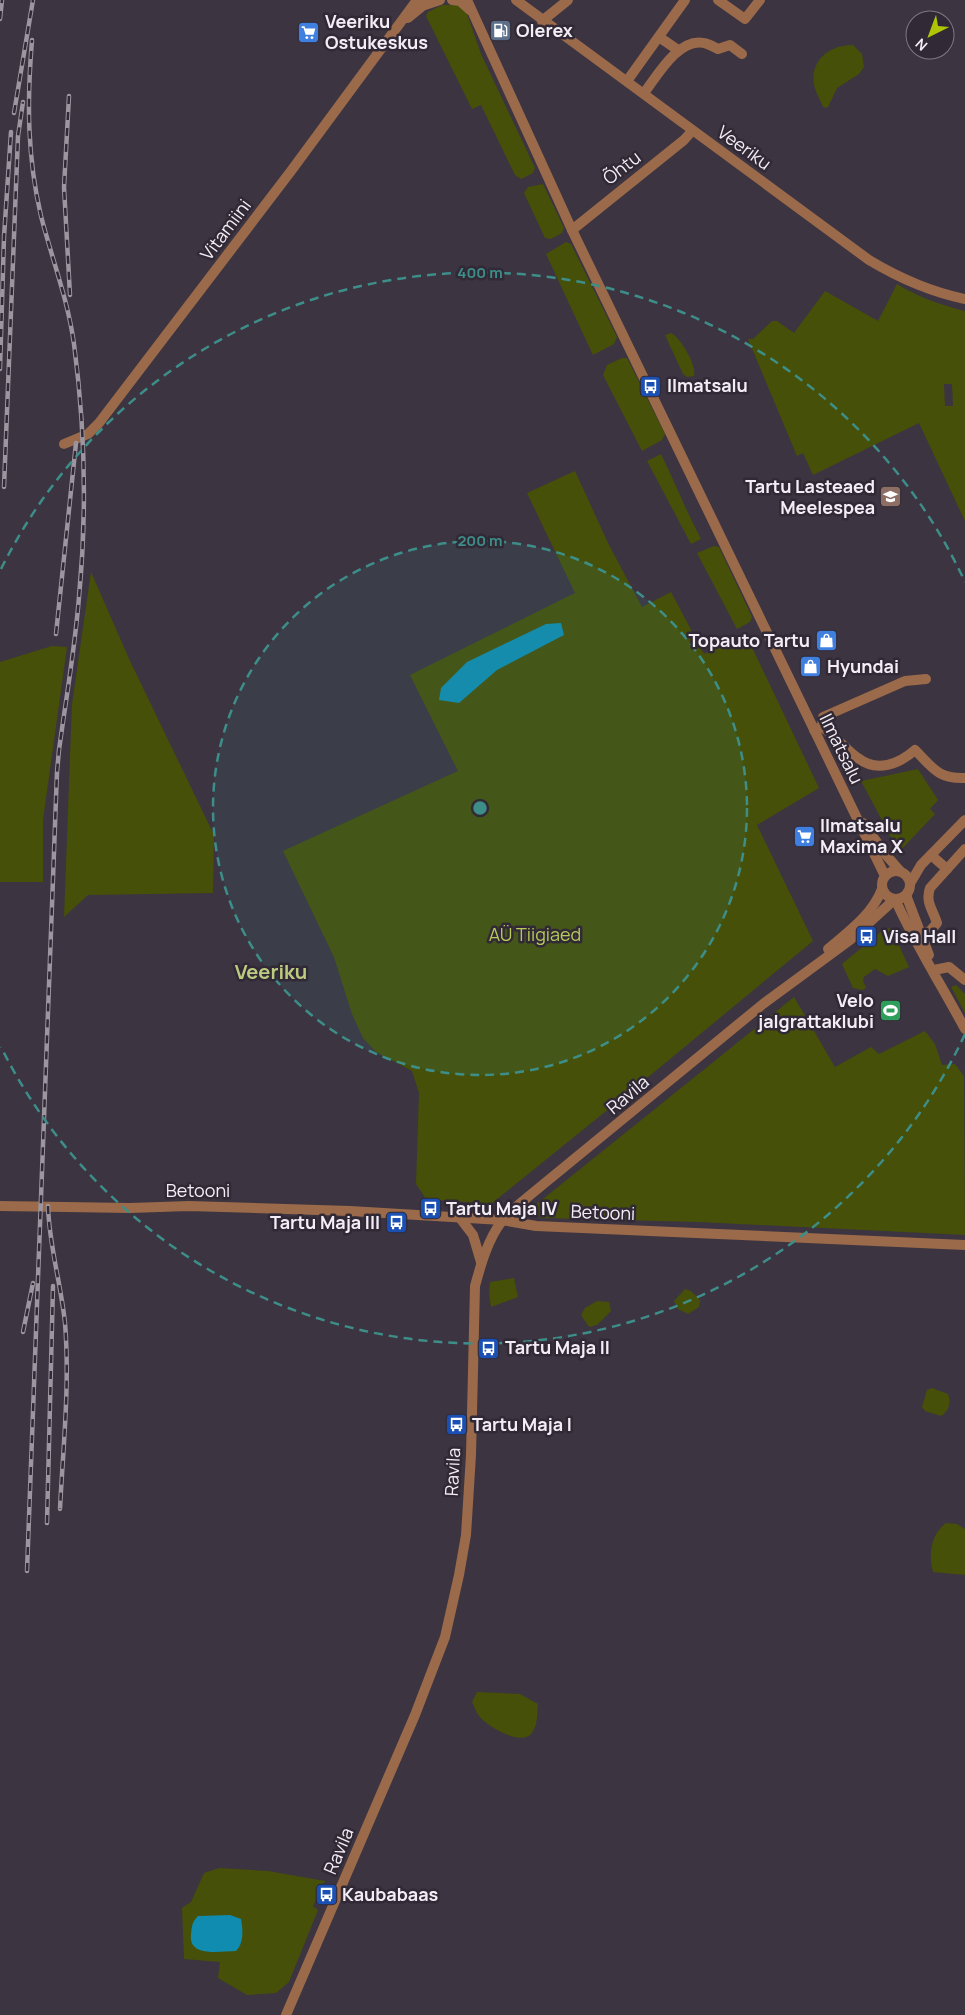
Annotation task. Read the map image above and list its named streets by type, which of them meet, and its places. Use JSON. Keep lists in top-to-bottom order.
{
  "streets": {
    "street": [
      "Veeriku",
      "Õhtu",
      "Vitamiini",
      "Ilmatsalu",
      "Ravila",
      "Betooni"
    ]
  },
  "crossings": [
    ["Veeriku", "Õhtu"],
    ["Õhtu", "Ilmatsalu"],
    ["Ilmatsalu", "Ravila"],
    ["Ravila", "Betooni"]
  ],
  "districts": ["Veeriku"],
  "parks": ["AÜ Tiigiaed"],
  "places": {
    "fuel station": ["Olerex"],
    "supermarket": ["Veeriku Ostukeskus", "Ilmatsalu Maxima X"],
    "bus stop": [
      "Ilmatsalu",
      "Visa Hall",
      "Tartu Maja IV",
      "Tartu Maja III",
      "Tartu Maja II",
      "Tartu Maja I",
      "Kaubabaas"
    ],
    "school or university": ["Tartu Lasteaed Meelespea"],
    "shop": ["Topauto Tartu", "Hyundai"],
    "sports": ["Velo jalgrattaklubi"]
  },
  "north": "bottom left",
  "rings": ["400 m", "200 m"]
}
